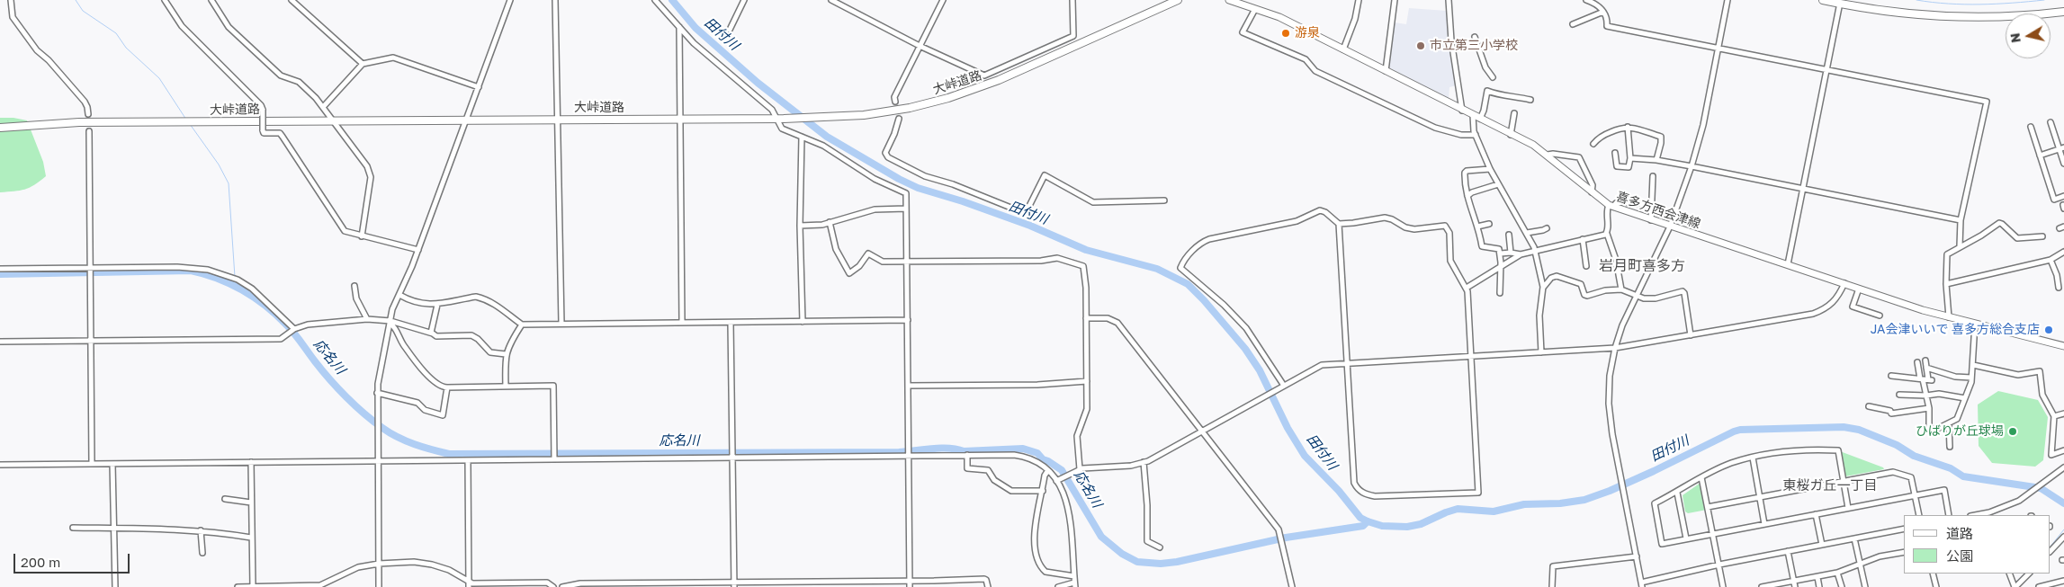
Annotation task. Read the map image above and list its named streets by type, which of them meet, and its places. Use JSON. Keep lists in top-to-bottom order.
{
  "streets": {
    "highway": ["大峠道路"],
    "main road": ["喜多方西会津線"]
  },
  "districts": ["岩月町喜多方", "東桜ガ丘一丁目"],
  "water": ["田付川", "応名川"],
  "places": [
    "游泉",
    "市立第三小学校",
    "JA会津いいで 喜多方総合支店",
    "ひばりが丘球場"
  ],
  "legend": ["道路", "公園"],
  "scale_bar": "200 m",
  "north": "left"
}
